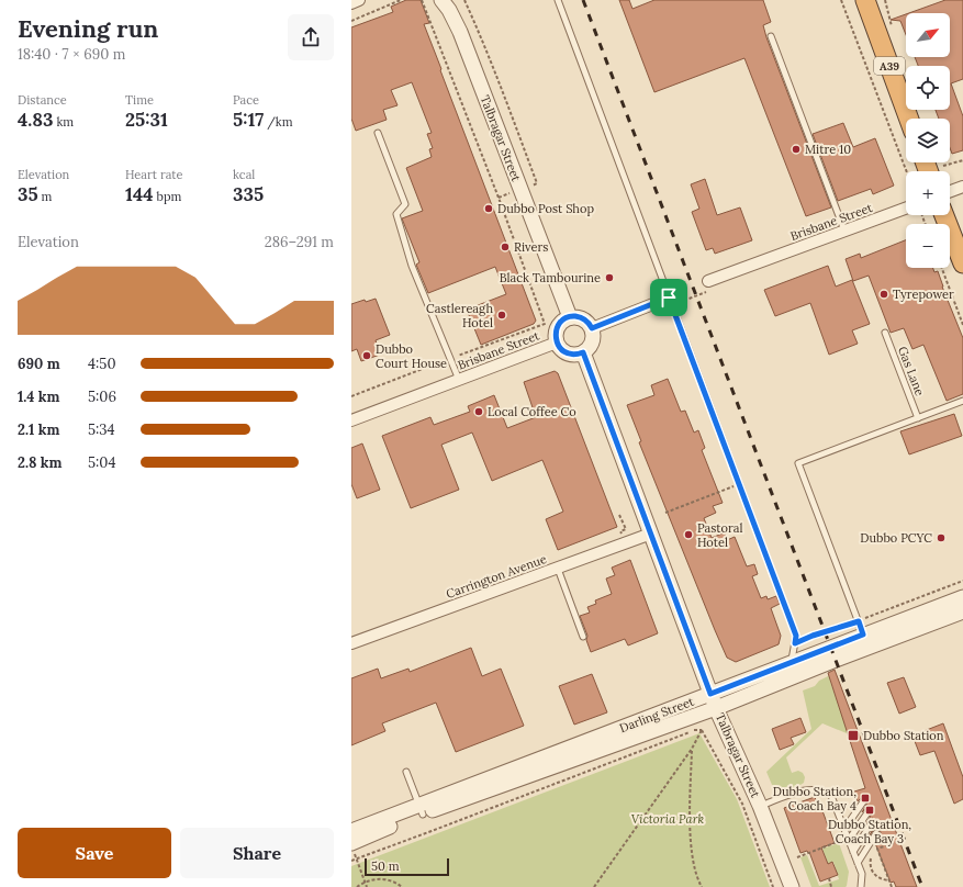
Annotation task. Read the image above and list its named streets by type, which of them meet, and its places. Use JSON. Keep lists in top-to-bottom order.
{
  "streets": {
    "highway": ["A39"],
    "street": [
      "Talbragar Street",
      "Brisbane Street",
      "Carrington Avenue",
      "Darling Street"
    ],
    "lane": ["Gas Lane"]
  },
  "crossings": [
    ["Talbragar Street", "Brisbane Street"],
    ["Talbragar Street", "Carrington Avenue"],
    ["Talbragar Street", "Darling Street"]
  ],
  "parks": ["Victoria Park"],
  "places": {
    "other": [
      "Mitre 10",
      "Dubbo Post Shop",
      "Rivers",
      "Black Tambourine",
      "Tyrepower",
      "Castlereagh Hotel",
      "Dubbo Court House",
      "Local Coffee Co",
      "Pastoral Hotel",
      "Dubbo PCYC"
    ],
    "transit": ["Dubbo Station", "Dubbo Station, Coach Bay 4", "Dubbo Station, Coach Bay 3"]
  },
  "scale_bar": "50 m",
  "north": "top right",
  "page": {
    "heading": ["Evening run", "18:40 · 7 × 690 m"],
    "map_buttons": ["+", "−"],
    "stats": [
      ["Distance", "4.83 km"],
      ["Time", "25:31"],
      ["Pace", "5:17 /km"],
      ["Elevation", "35 m"],
      ["Heart rate", "144 bpm"],
      ["kcal", "335"]
    ],
    "chart": ["Elevation", "286–291 m"],
    "list": [
      {
        "name": "690 m",
        "note": "4:50"
      },
      {
        "name": "1.4 km",
        "note": "5:06"
      },
      {
        "name": "2.1 km",
        "note": "5:34"
      },
      {
        "name": "2.8 km",
        "note": "5:04"
      }
    ],
    "buttons": ["Save", "Share"],
    "scale": "50 m"
  }
}
